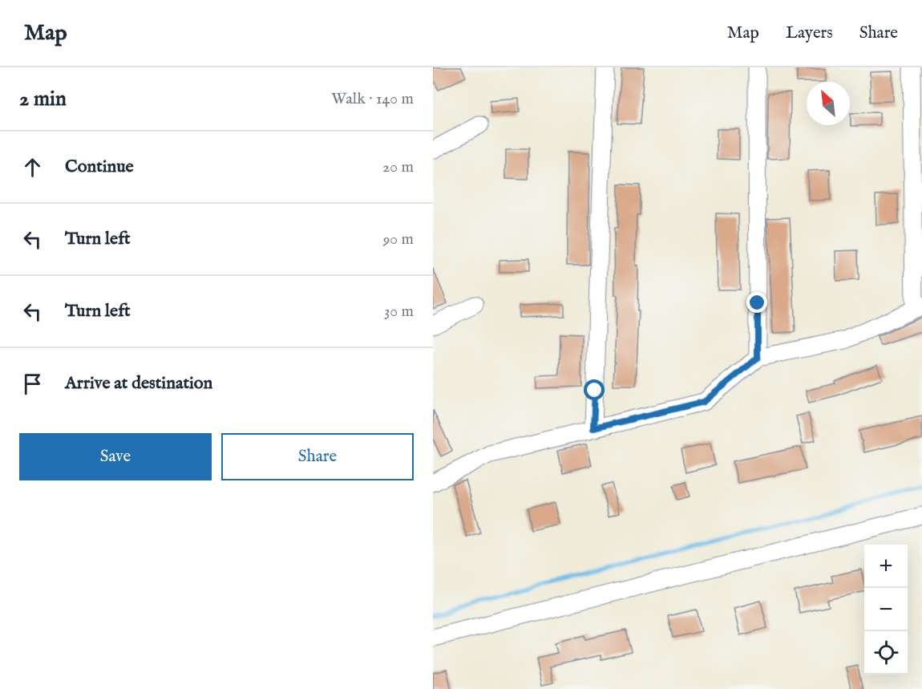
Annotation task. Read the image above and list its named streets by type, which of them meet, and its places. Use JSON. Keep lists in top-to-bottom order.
{
  "north": "top left",
  "page": {
    "header": "Map",
    "nav": ["Map", "Layers", "Share"],
    "heading": ["2 min", "Walk · 140 m"],
    "list": [
      ["Continue", "20 m"],
      ["Turn left", "90 m"],
      ["Turn left", "30 m"],
      "Arrive at destination"
    ],
    "buttons": ["Save", "Share"],
    "map_buttons": ["+", "−"]
  }
}
